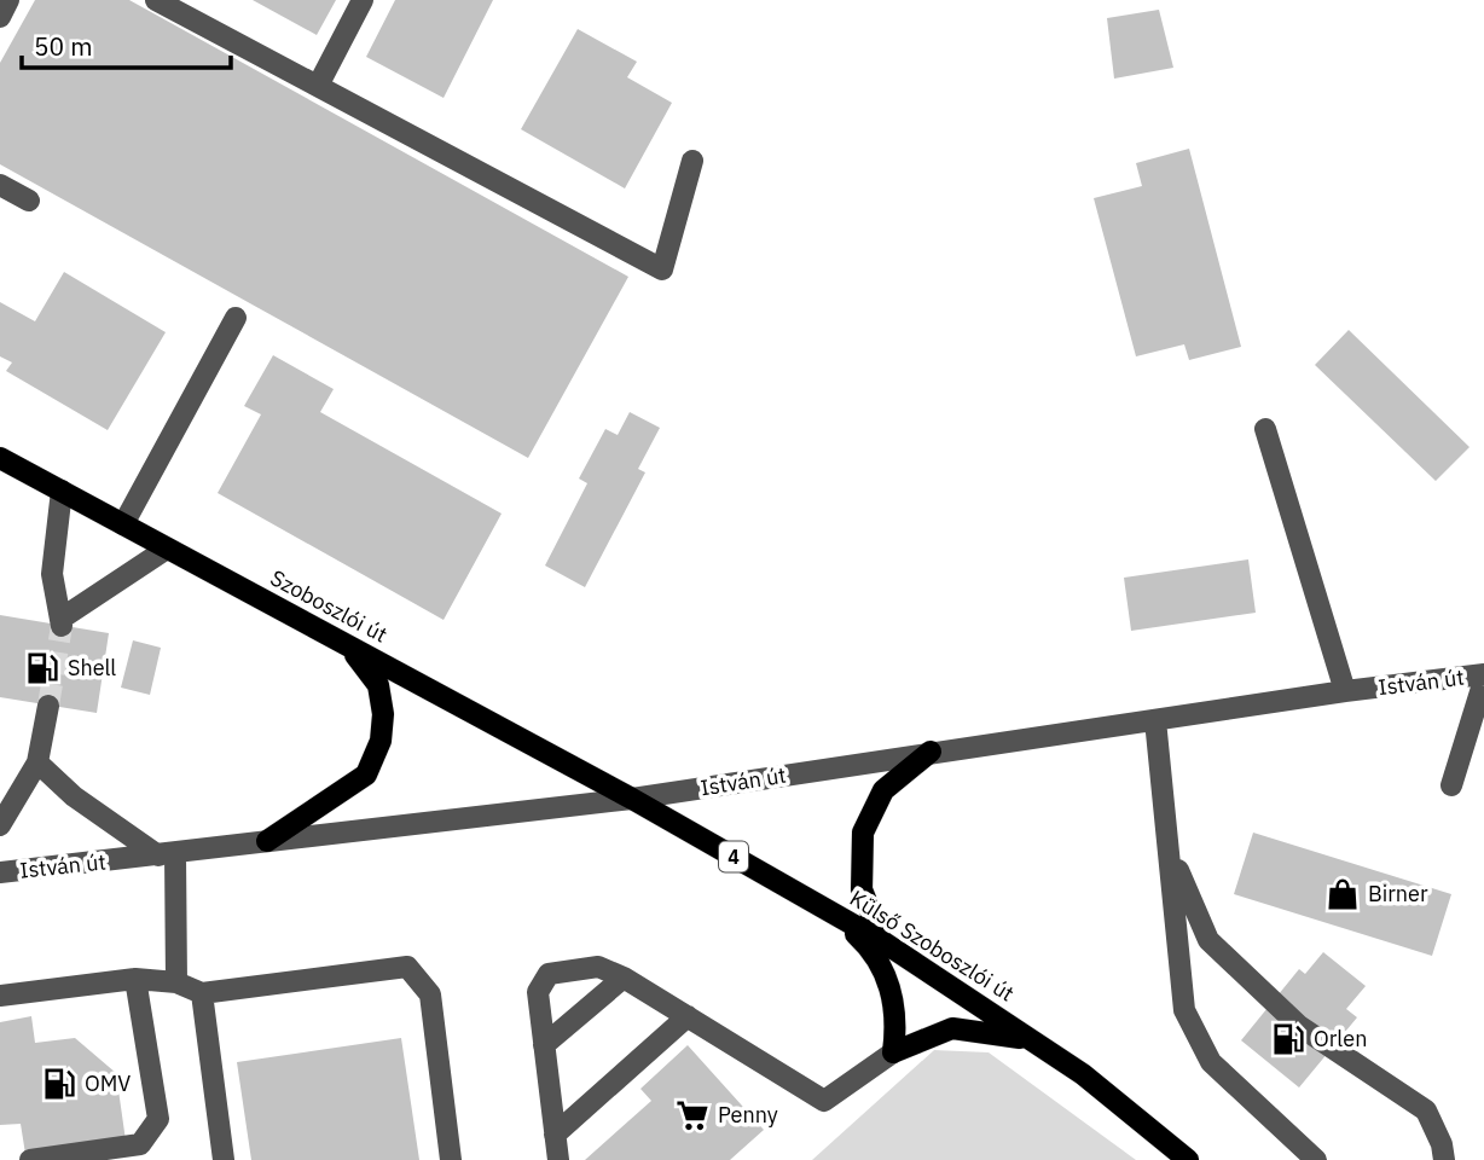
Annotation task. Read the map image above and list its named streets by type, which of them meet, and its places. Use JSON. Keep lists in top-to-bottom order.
{
  "streets": {
    "main road": ["Szoboszlói út", "4", "Külső Szoboszlói út"],
    "street": ["István út"]
  },
  "crossings": [
    ["Szoboszlói út", "István út"],
    ["Szoboszlói út", "Külső Szoboszlói út"],
    ["István út", "Külső Szoboszlói út"]
  ],
  "places": {
    "fuel station": ["Shell", "Orlen", "OMV"],
    "shop": ["Birner"],
    "supermarket": ["Penny"]
  },
  "scale_bar": "50 m"
}
